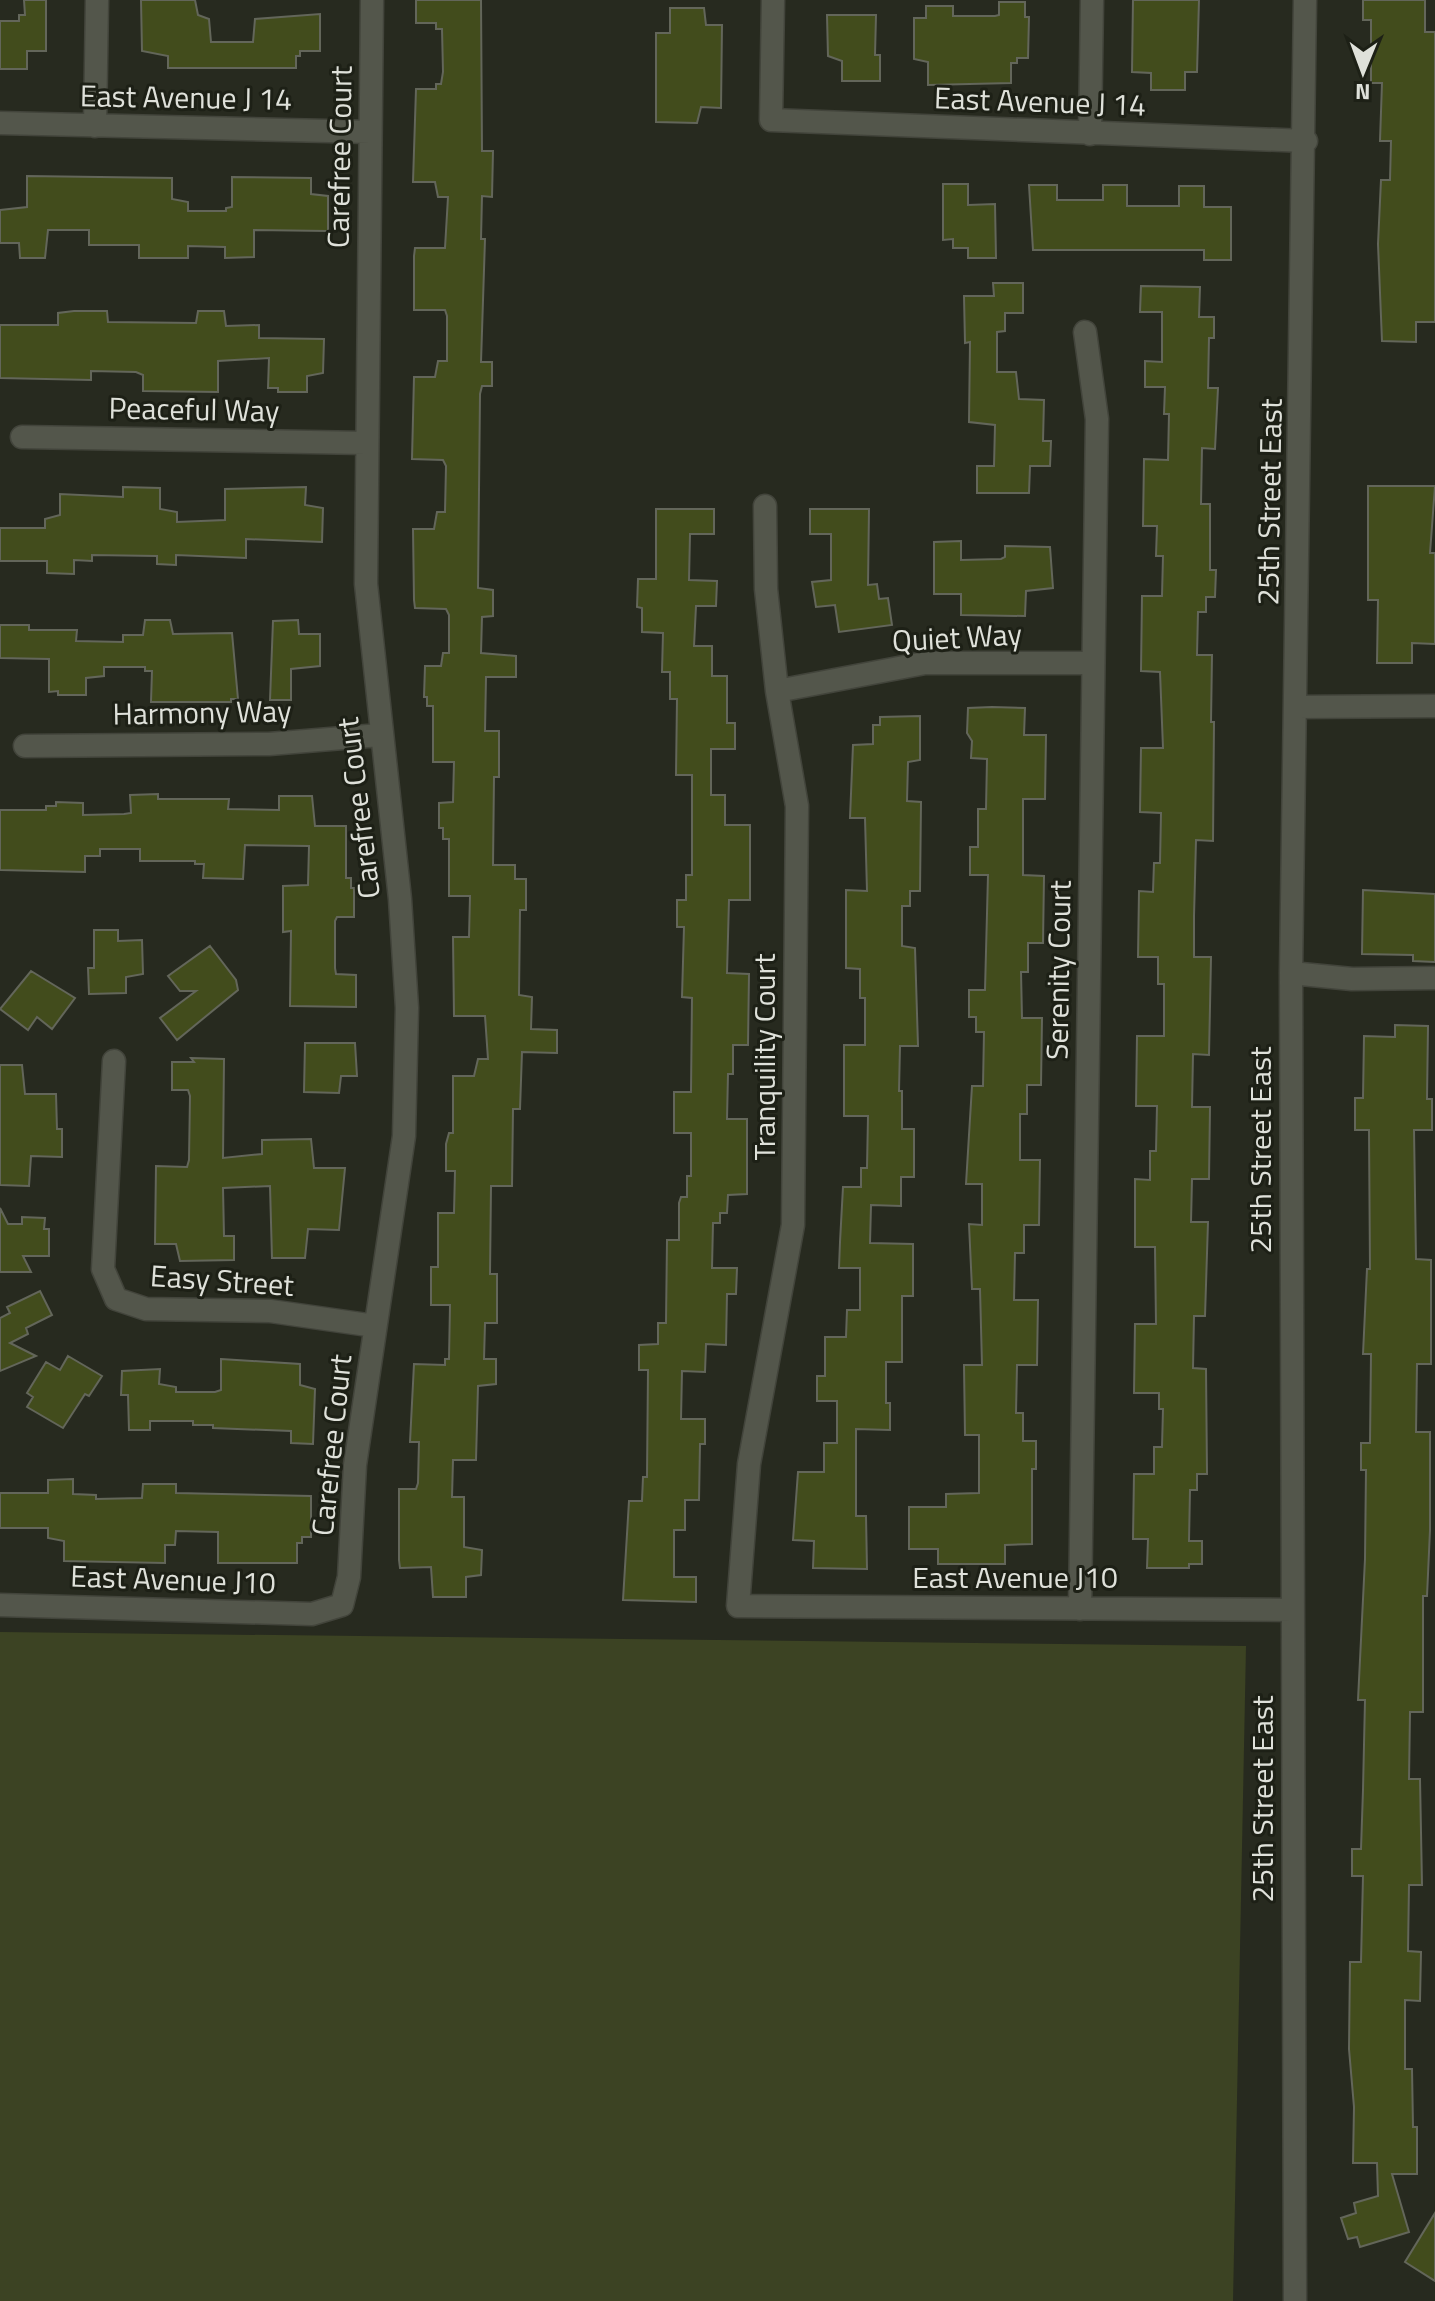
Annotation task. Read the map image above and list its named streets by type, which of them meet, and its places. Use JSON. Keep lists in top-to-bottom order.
{
  "streets": {
    "street": [
      "East Avenue J 14",
      "Carefree Court",
      "Peaceful Way",
      "25th Street East",
      "Quiet Way",
      "Harmony Way",
      "Serenity Court",
      "Tranquility Court",
      "Easy Street",
      "East Avenue J10"
    ]
  },
  "crossings": [
    ["East Avenue J 14", "Carefree Court"],
    ["East Avenue J 14", "25th Street East"],
    ["Carefree Court", "Peaceful Way"],
    ["Carefree Court", "Harmony Way"],
    ["Carefree Court", "Easy Street"],
    ["Carefree Court", "East Avenue J10"],
    ["25th Street East", "East Avenue J10"],
    ["Quiet Way", "Serenity Court"],
    ["Quiet Way", "Tranquility Court"],
    ["Serenity Court", "East Avenue J10"],
    ["Tranquility Court", "East Avenue J10"]
  ],
  "north": "bottom"
}
